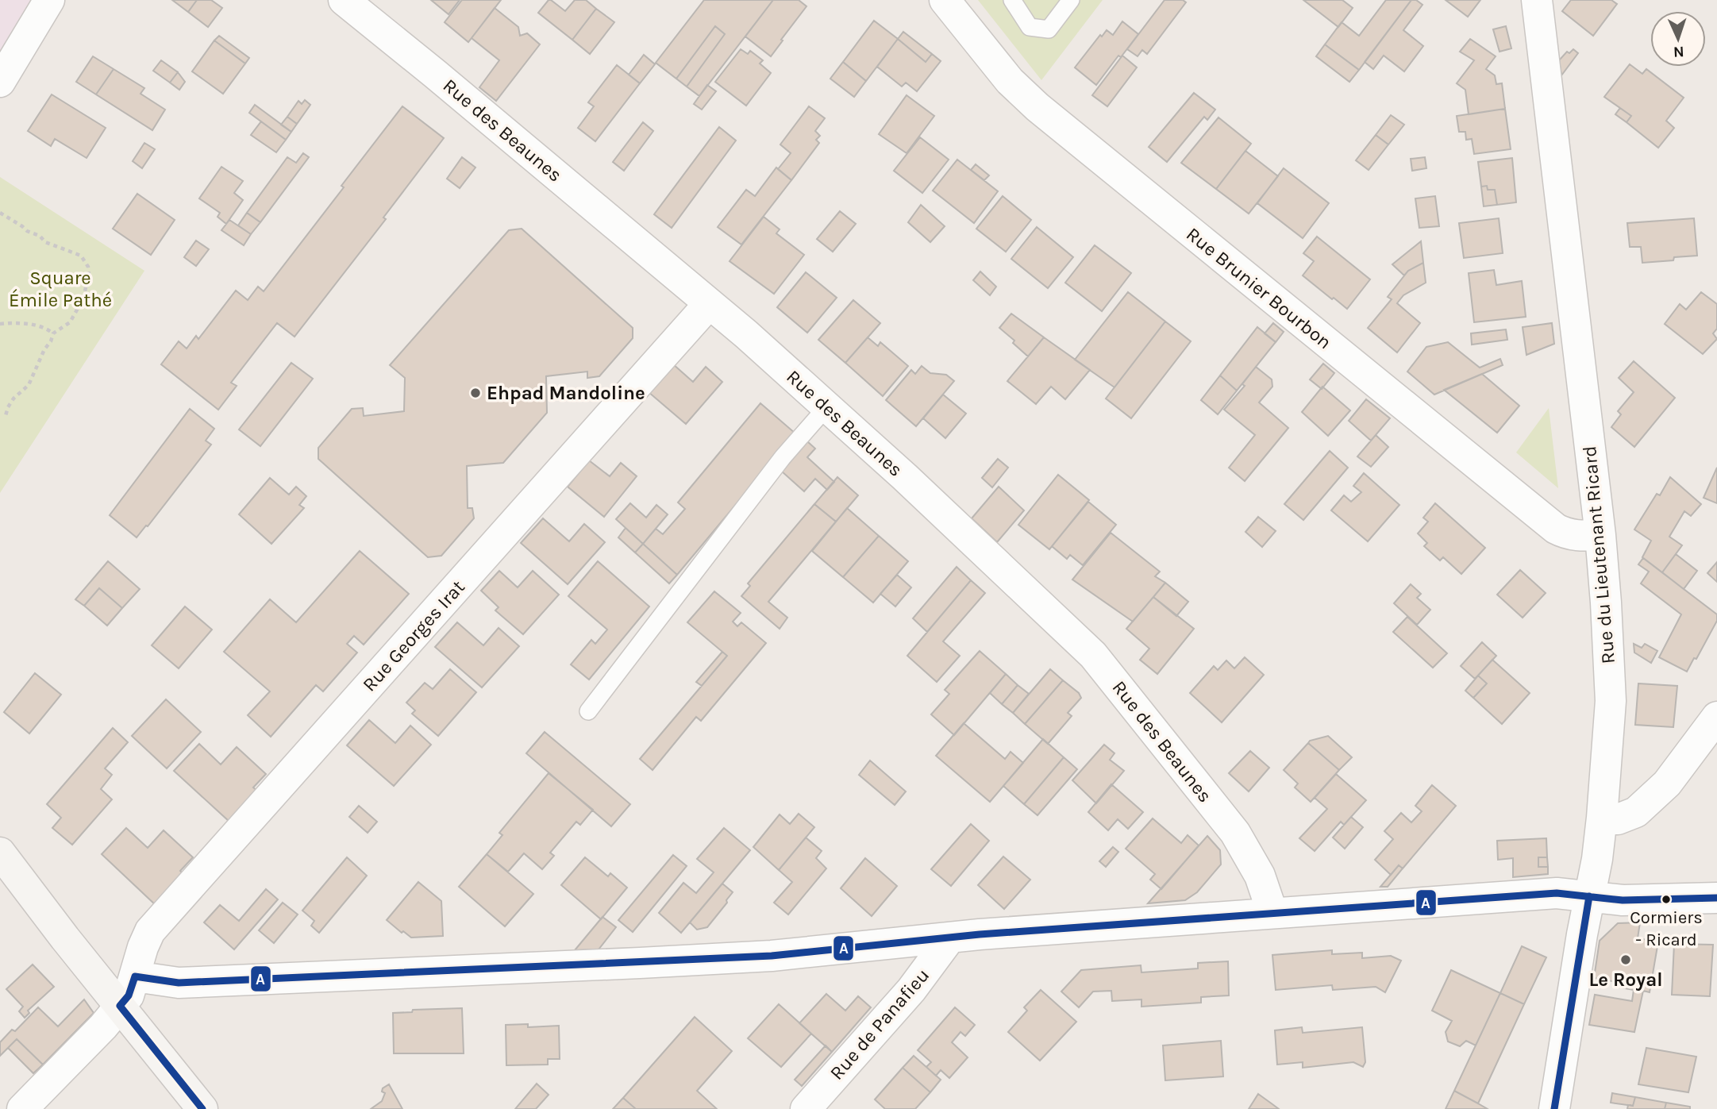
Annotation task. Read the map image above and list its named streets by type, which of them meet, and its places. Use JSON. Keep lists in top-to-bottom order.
{
  "streets": {
    "street": [
      "Rue des Beaunes",
      "Rue Brunier Bourbon",
      "Rue du Lieutenant Ricard",
      "Rue Georges Irat",
      "Rue de Panafieu"
    ]
  },
  "crossings": [
    ["Rue des Beaunes", "Rue Georges Irat"],
    ["Rue Brunier Bourbon", "Rue du Lieutenant Ricard"]
  ],
  "parks": ["Square Émile Pathé"],
  "places": ["Ehpad Mandoline", "Cormiers - Ricard", "Le Royal"],
  "lines": ["transit line A"],
  "north": "bottom"
}
